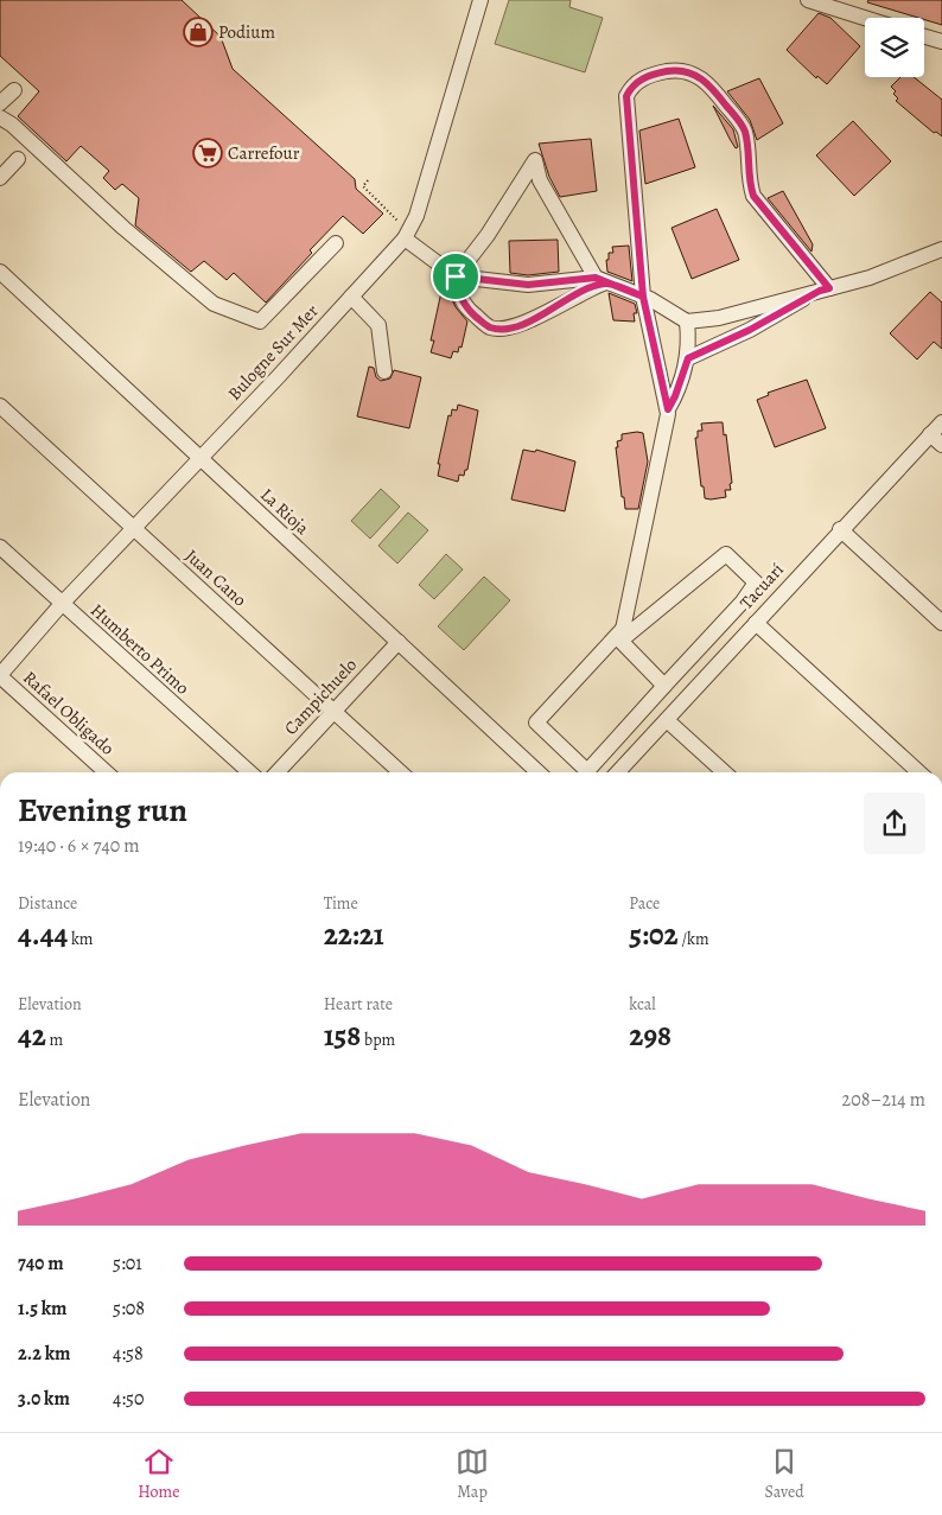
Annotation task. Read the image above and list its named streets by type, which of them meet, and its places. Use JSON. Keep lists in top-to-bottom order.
{
  "streets": {
    "street": [
      "Bulogne Sur Mer",
      "La Rioja",
      "Juan Cano",
      "Tacuarí",
      "Humberto Primo",
      "Campichuelo",
      "Rafael Obligado"
    ]
  },
  "crossings": [
    ["Bulogne Sur Mer", "La Rioja"],
    ["Bulogne Sur Mer", "Juan Cano"],
    ["Bulogne Sur Mer", "Humberto Primo"],
    ["Bulogne Sur Mer", "Rafael Obligado"],
    ["La Rioja", "Campichuelo"],
    ["Juan Cano", "Campichuelo"]
  ],
  "places": {
    "shop": ["Podium"],
    "supermarket": ["Carrefour"]
  },
  "page": {
    "heading": ["Evening run", "19:40 · 6 × 740 m"],
    "stats": [
      ["Distance", "4.44 km"],
      ["Time", "22:21"],
      ["Pace", "5:02 /km"],
      ["Elevation", "42 m"],
      ["Heart rate", "158 bpm"],
      ["kcal", "298"]
    ],
    "chart": ["Elevation", "208–214 m"],
    "list": [
      {
        "name": "740 m",
        "note": "5:01"
      },
      {
        "name": "1.5 km",
        "note": "5:08"
      },
      {
        "name": "2.2 km",
        "note": "4:58"
      },
      {
        "name": "3.0 km",
        "note": "4:50"
      }
    ],
    "tabs": ["Home", "Map", "Saved"]
  }
}
